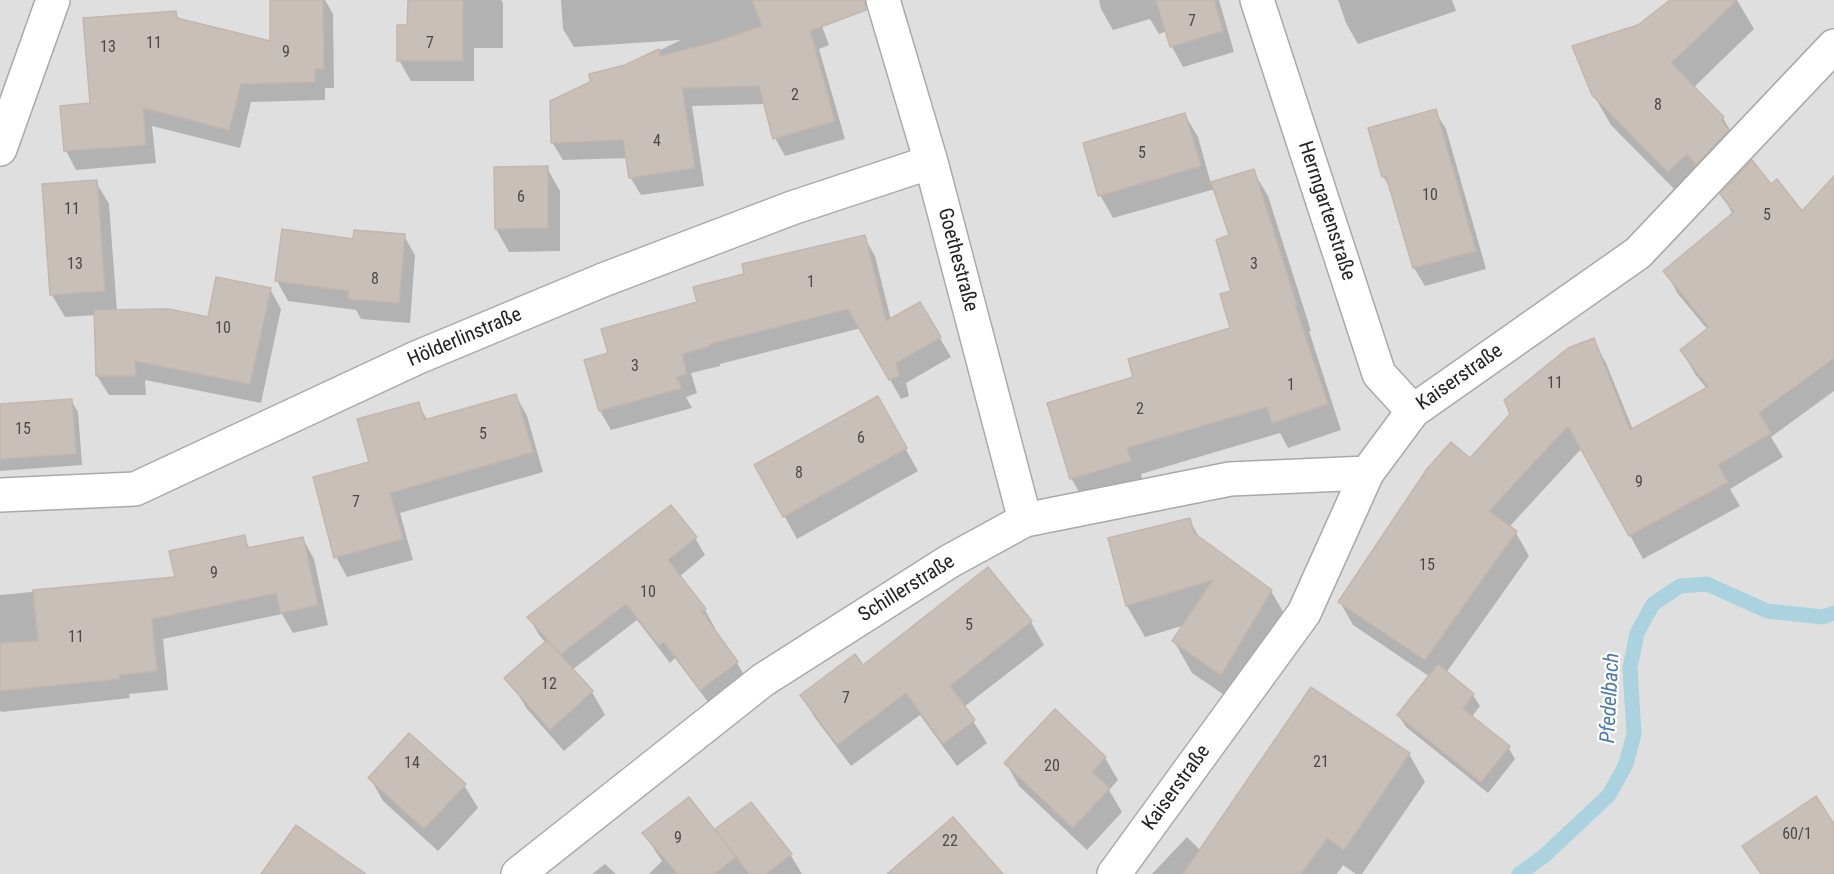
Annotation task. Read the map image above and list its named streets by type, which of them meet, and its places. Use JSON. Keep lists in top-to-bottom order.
{
  "streets": {
    "street": [
      "Herrngartenstraße",
      "Goethestraße",
      "Hölderlinstraße",
      "Kaiserstraße",
      "Schillerstraße"
    ]
  },
  "crossings": [
    ["Herrngartenstraße", "Kaiserstraße"],
    ["Goethestraße", "Hölderlinstraße"],
    ["Goethestraße", "Schillerstraße"],
    ["Kaiserstraße", "Schillerstraße"]
  ],
  "water": ["Pfedelbach"],
  "house_numbers": [
    "7",
    "11",
    "7",
    "13",
    "9",
    "2",
    "8",
    "4",
    "5",
    "10",
    "6",
    "11",
    "5",
    "13",
    "3",
    "8",
    "1",
    "10",
    "3",
    "11",
    "1",
    "2",
    "15",
    "5",
    "6",
    "8",
    "9",
    "7",
    "15",
    "9",
    "10",
    "5",
    "11",
    "12",
    "7",
    "21",
    "14",
    "20",
    "60/1",
    "9",
    "22"
  ]
}
